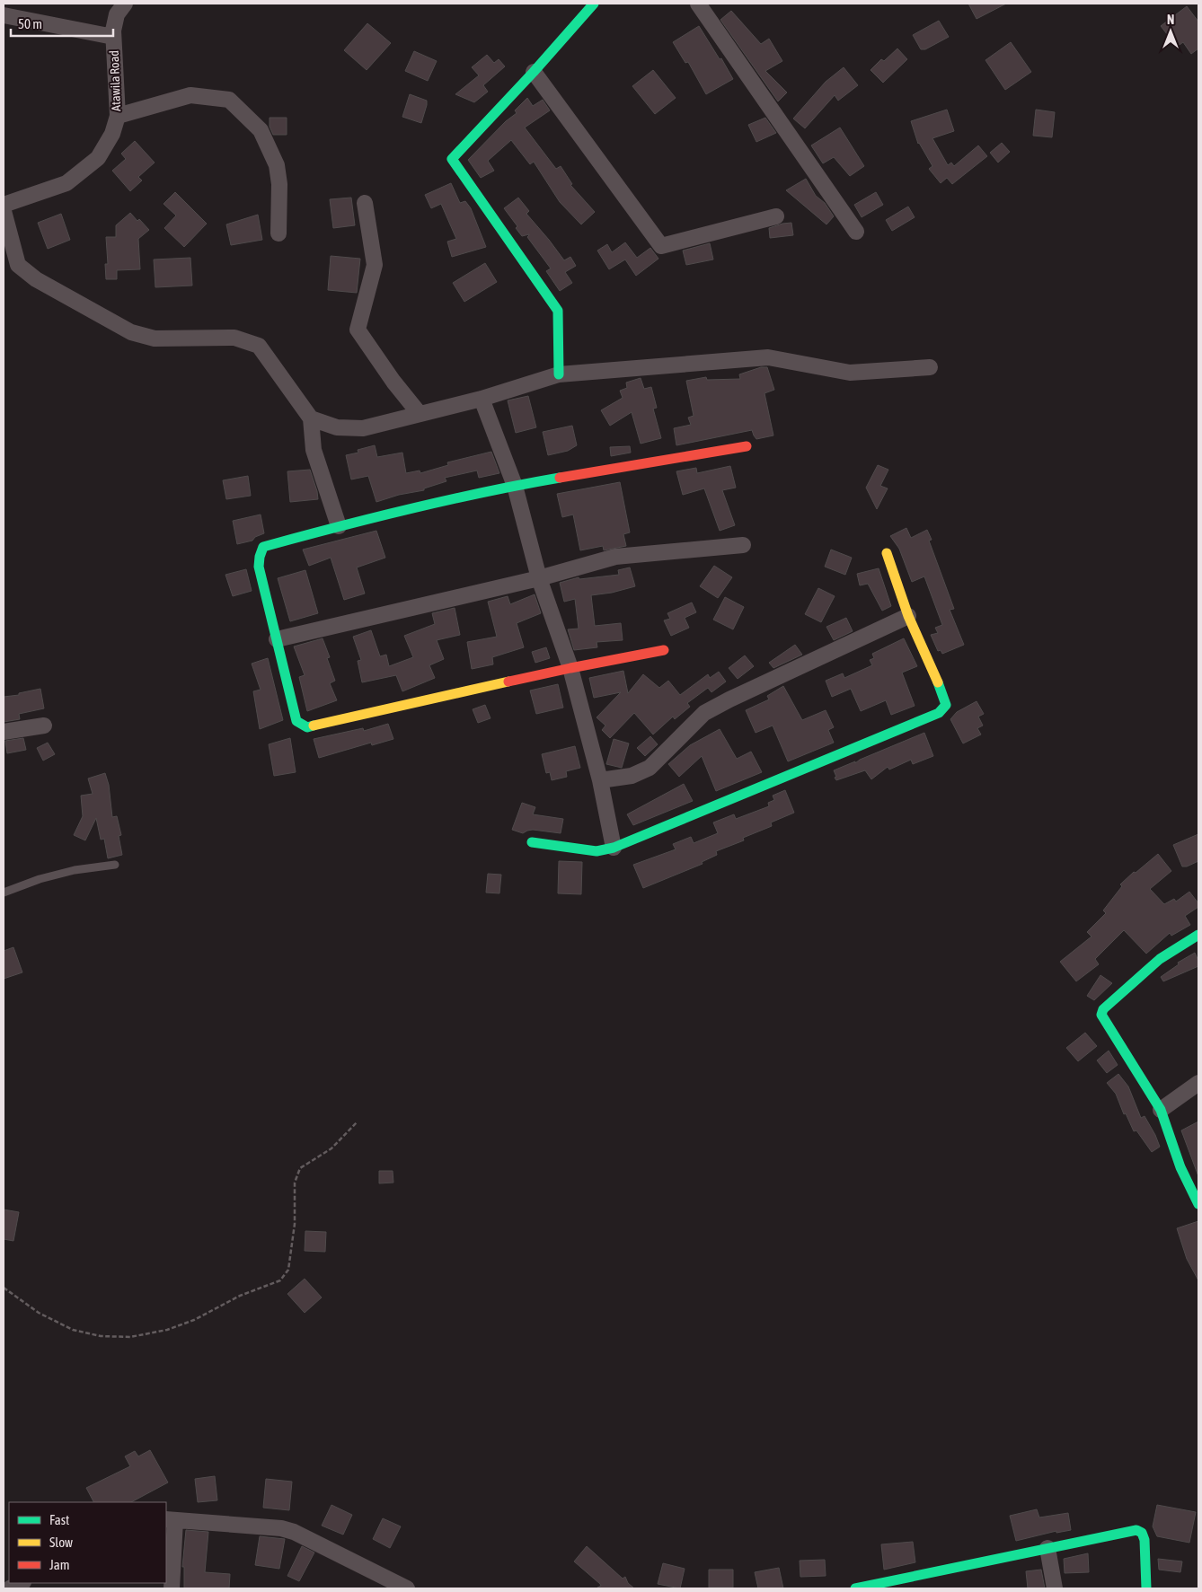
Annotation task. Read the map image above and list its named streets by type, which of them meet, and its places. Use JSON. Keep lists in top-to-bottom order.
{
  "streets": {
    "street": ["Atawila Road"]
  },
  "legend": ["Fast", "Slow", "Jam"],
  "scale_bar": "50 m",
  "north": "top"
}
